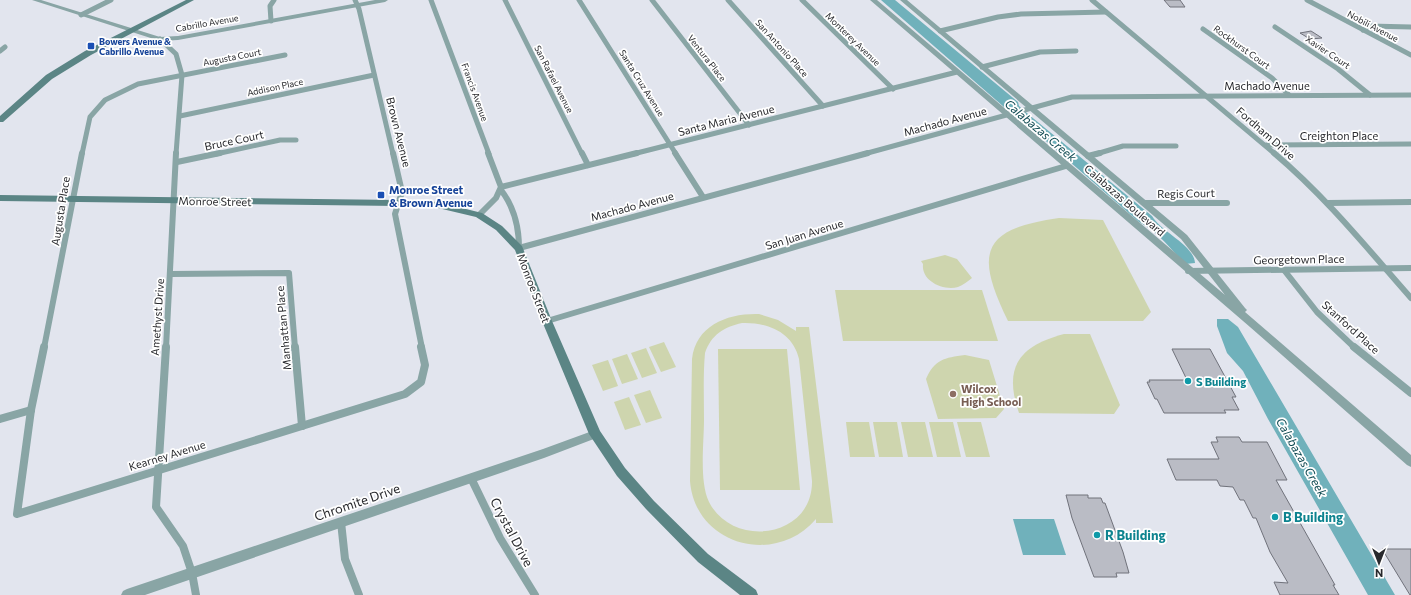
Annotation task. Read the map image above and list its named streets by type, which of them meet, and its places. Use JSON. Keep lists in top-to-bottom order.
{
  "streets": {
    "main road": ["Monroe Street"],
    "street": [
      "Cabrillo Avenue",
      "Nobili Avenue",
      "Monterey Avenue",
      "Rockhurst Court",
      "San Antonio Place",
      "Xavier Court",
      "Augusta Court",
      "Ventura Place",
      "San Rafael Avenue",
      "Santa Cruz Avenue",
      "Machado Avenue",
      "Addison Place",
      "Francis Avenue",
      "Santa Maria Avenue",
      "Brown Avenue",
      "Fordham Drive",
      "Creighton Place",
      "Bruce Court",
      "Regis Court",
      "Calabazas Boulevard",
      "Augusta Place",
      "San Juan Avenue",
      "Georgetown Place",
      "Amethyst Drive",
      "Stanford Place",
      "Manhattan Place",
      "Kearney Avenue",
      "Chromite Drive",
      "Crystal Drive"
    ]
  },
  "crossings": [
    ["Cabrillo Avenue", "Brown Avenue"],
    ["Cabrillo Avenue", "Amethyst Drive"],
    ["Monterey Avenue", "Santa Maria Avenue"],
    ["Rockhurst Court", "Machado Avenue"],
    ["San Antonio Place", "Santa Maria Avenue"],
    ["Xavier Court", "Machado Avenue"],
    ["Augusta Court", "Augusta Place"],
    ["Augusta Court", "Amethyst Drive"],
    ["Ventura Place", "Santa Maria Avenue"],
    ["San Rafael Avenue", "Santa Maria Avenue"],
    ["Santa Cruz Avenue", "Machado Avenue"],
    ["Santa Cruz Avenue", "Santa Maria Avenue"],
    ["Machado Avenue", "Francis Avenue"],
    ["Machado Avenue", "Fordham Drive"],
    ["Machado Avenue", "Calabazas Boulevard"],
    ["Machado Avenue", "Monroe Street"],
    ["Addison Place", "Brown Avenue"],
    ["Addison Place", "Amethyst Drive"],
    ["Francis Avenue", "Santa Maria Avenue"],
    ["Francis Avenue", "Monroe Street"],
    ["Santa Maria Avenue", "Calabazas Boulevard"],
    ["Brown Avenue", "Monroe Street"],
    ["Brown Avenue", "Kearney Avenue"],
    ["Fordham Drive", "Creighton Place"],
    ["Fordham Drive", "Georgetown Place"],
    ["Bruce Court", "Amethyst Drive"],
    ["Regis Court", "Calabazas Boulevard"],
    ["Calabazas Boulevard", "San Juan Avenue"],
    ["Calabazas Boulevard", "Georgetown Place"],
    ["Monroe Street", "Augusta Place"],
    ["Monroe Street", "San Juan Avenue"],
    ["Monroe Street", "Amethyst Drive"],
    ["Monroe Street", "Chromite Drive"],
    ["Augusta Place", "Amethyst Drive"],
    ["Augusta Place", "Kearney Avenue"],
    ["Georgetown Place", "Stanford Place"],
    ["Amethyst Drive", "Manhattan Place"],
    ["Amethyst Drive", "Kearney Avenue"],
    ["Amethyst Drive", "Chromite Drive"],
    ["Manhattan Place", "Kearney Avenue"],
    ["Chromite Drive", "Crystal Drive"]
  ],
  "water": ["Calabazas Creek"],
  "places": {
    "transit": ["Bowers Avenue & Cabrillo Avenue", "Monroe Street & Brown Avenue"],
    "other": [
      "S Building",
      "Wilcox High School",
      "B Building",
      "R Building"
    ]
  },
  "north": "bottom"
}
